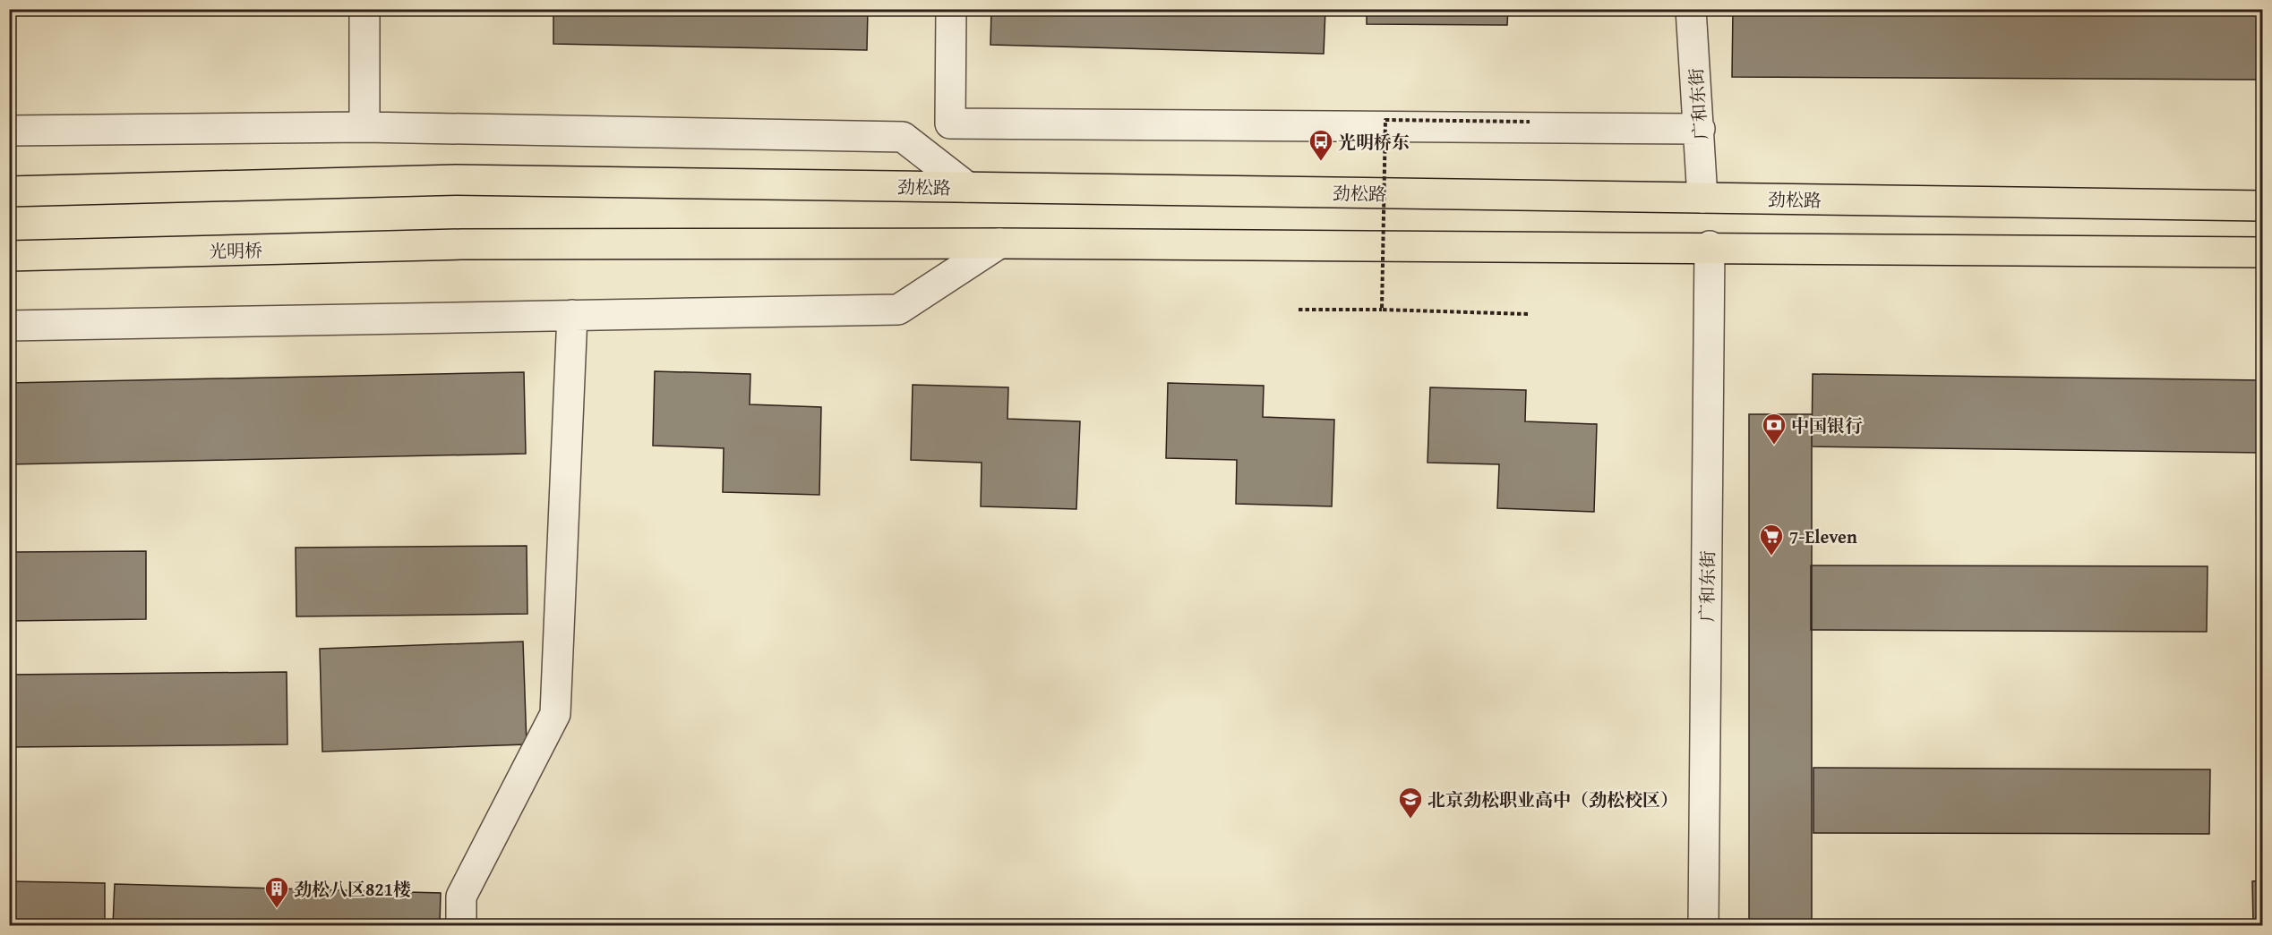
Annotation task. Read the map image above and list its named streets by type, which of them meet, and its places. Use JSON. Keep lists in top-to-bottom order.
{
  "streets": {
    "main road": ["劲松路", "光明桥"],
    "street": ["广和东街"]
  },
  "crossings": [
    ["广和东街", "劲松路"]
  ],
  "places": {
    "bus stop": ["光明桥东"],
    "bank": ["中国银行"],
    "supermarket": ["7-Eleven"],
    "school or university": ["北京劲松职业高中（劲松校区）"],
    "building": ["劲松八区821楼"]
  }
}
